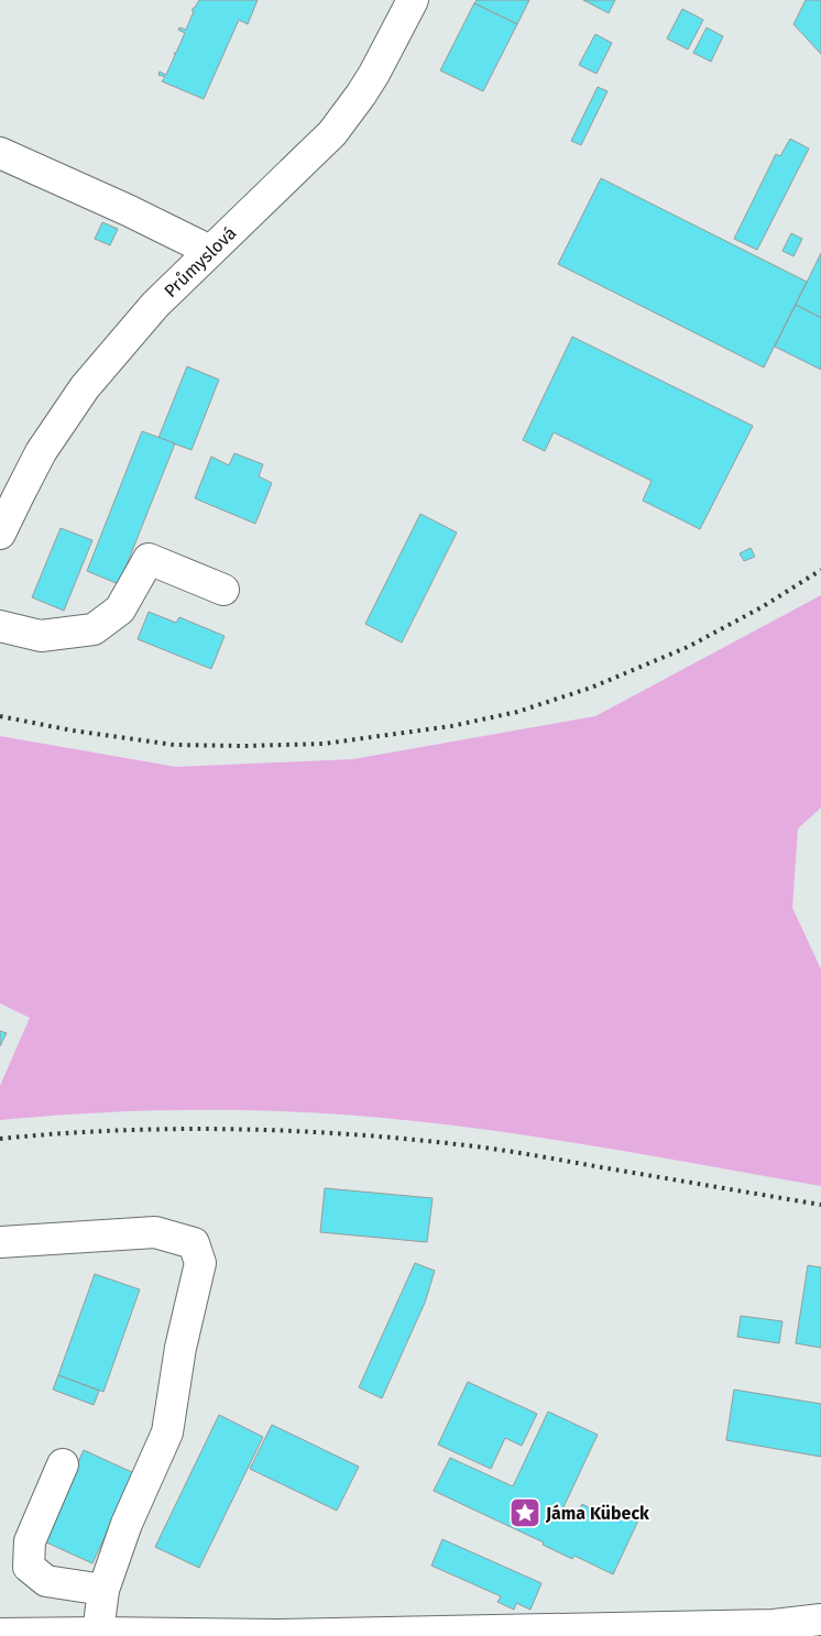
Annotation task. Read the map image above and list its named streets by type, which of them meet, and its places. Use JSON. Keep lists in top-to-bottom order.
{
  "streets": {
    "street": ["Průmyslová"]
  },
  "places": {
    "place": ["Jáma Kübeck"]
  }
}
